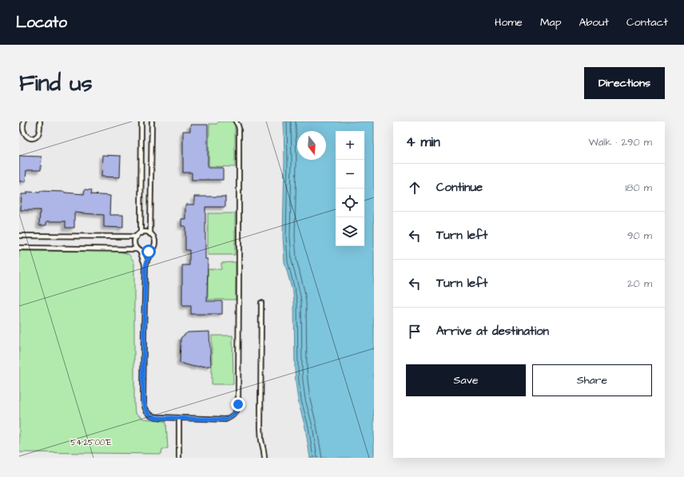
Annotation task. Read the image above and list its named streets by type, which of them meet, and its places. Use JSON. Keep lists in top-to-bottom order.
{
  "north": "bottom",
  "page": {
    "header": "Locato",
    "nav": [
      "Home",
      "Map",
      "About",
      "Contact"
    ],
    "buttons": [
      "Directions",
      ["Save", "Share"]
    ],
    "title": "Find us",
    "heading": ["4 min", "Walk · 290 m"],
    "map_buttons": ["+", "−"],
    "list": [
      ["Continue", "180 m"],
      ["Turn left", "90 m"],
      ["Turn left", "20 m"],
      "Arrive at destination"
    ]
  },
  "coordinates": ["54°25'00\"E"]
}
